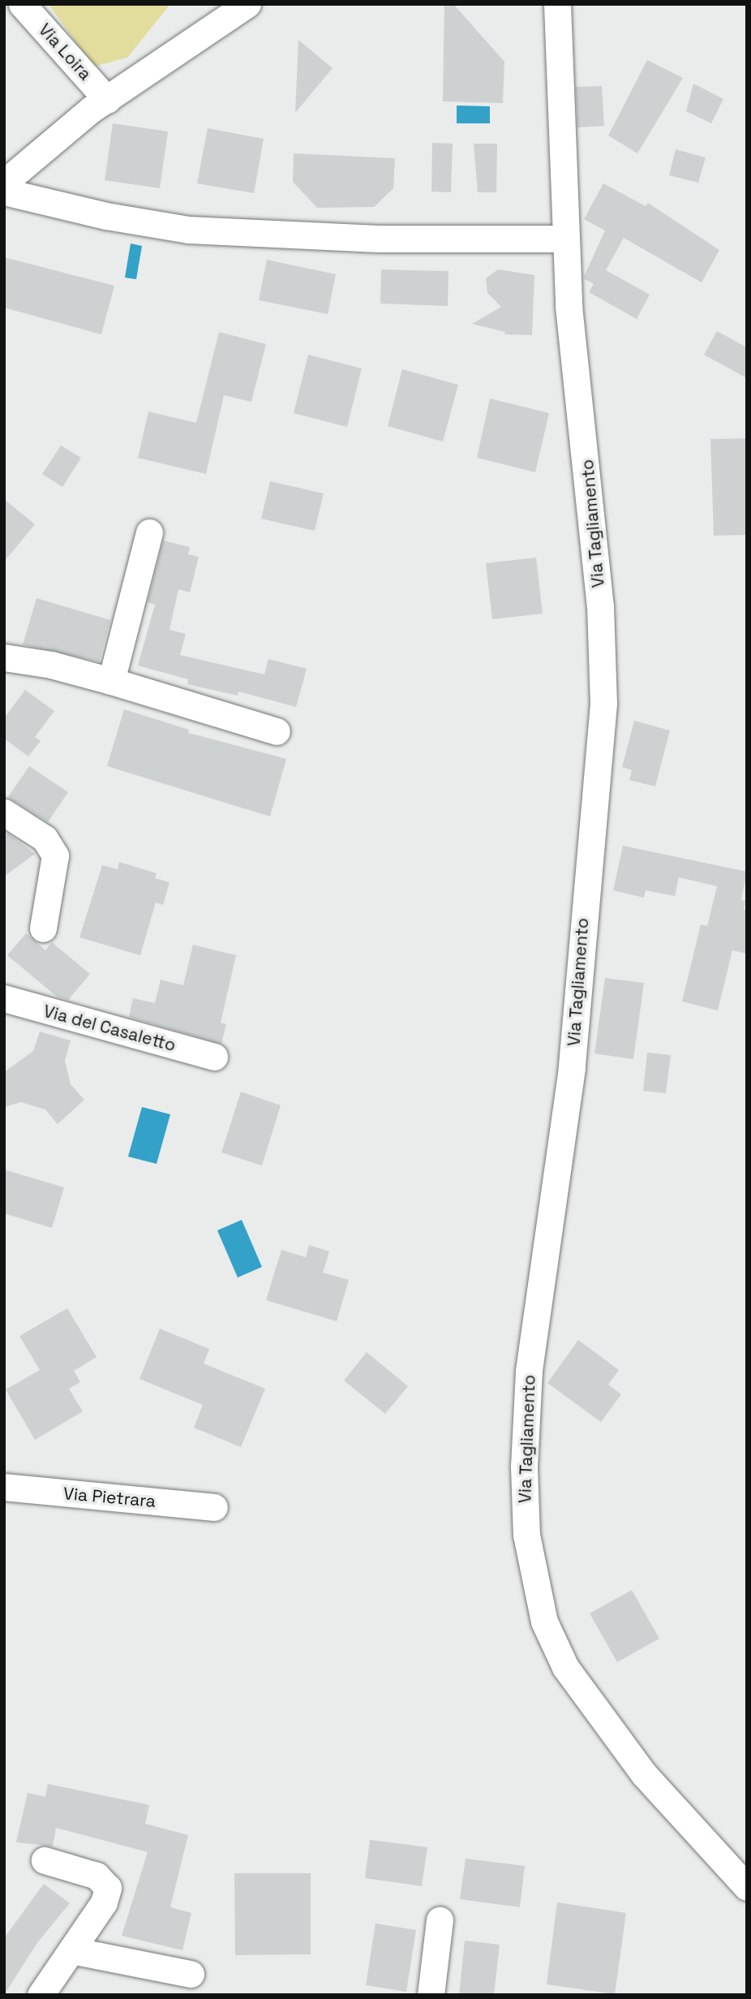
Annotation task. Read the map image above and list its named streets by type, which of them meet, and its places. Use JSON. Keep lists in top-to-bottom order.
{
  "streets": {
    "street": [
      "Via Loira",
      "Via Tagliamento",
      "Via del Casaletto",
      "Via Pietrara"
    ]
  }
}
